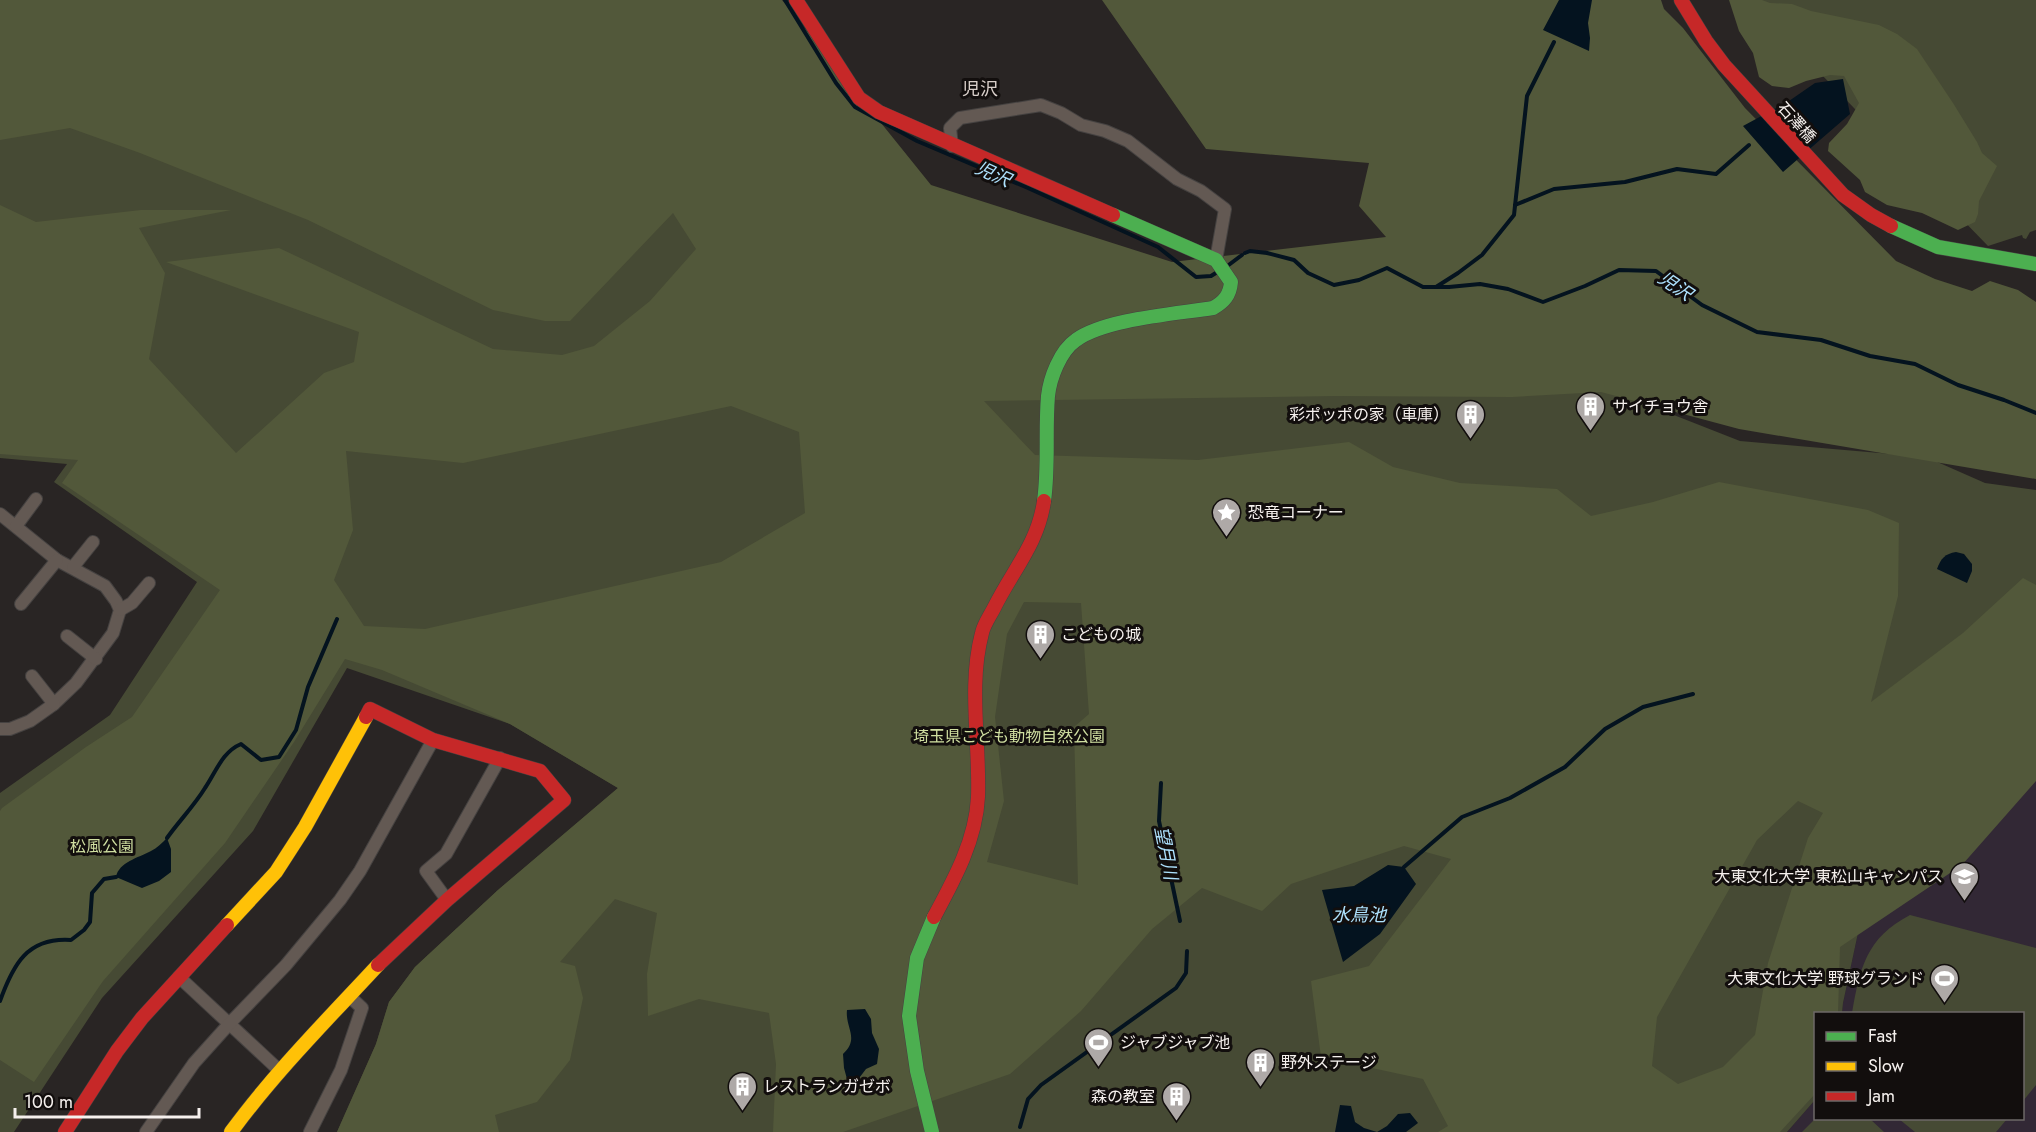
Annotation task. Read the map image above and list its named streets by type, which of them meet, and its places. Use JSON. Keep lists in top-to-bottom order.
{
  "streets": {
    "street": ["石澤橋"]
  },
  "districts": ["児沢"],
  "water": ["児沢", "望月川", "水鳥池"],
  "parks": ["埼玉県こども動物自然公園", "松風公園"],
  "places": {
    "building": [
      "サイチョウ舎",
      "彩ポッポの家（車庫）",
      "こどもの城",
      "野外ステージ",
      "レストランガゼボ",
      "森の教室"
    ],
    "place": ["恐竜コーナー"],
    "school or university": ["大東文化大学 東松山キャンパス"],
    "sports": ["大東文化大学 野球グランド", "ジャブジャブ池"]
  },
  "legend": ["Fast", "Slow", "Jam"],
  "scale_bar": "100 m"
}
